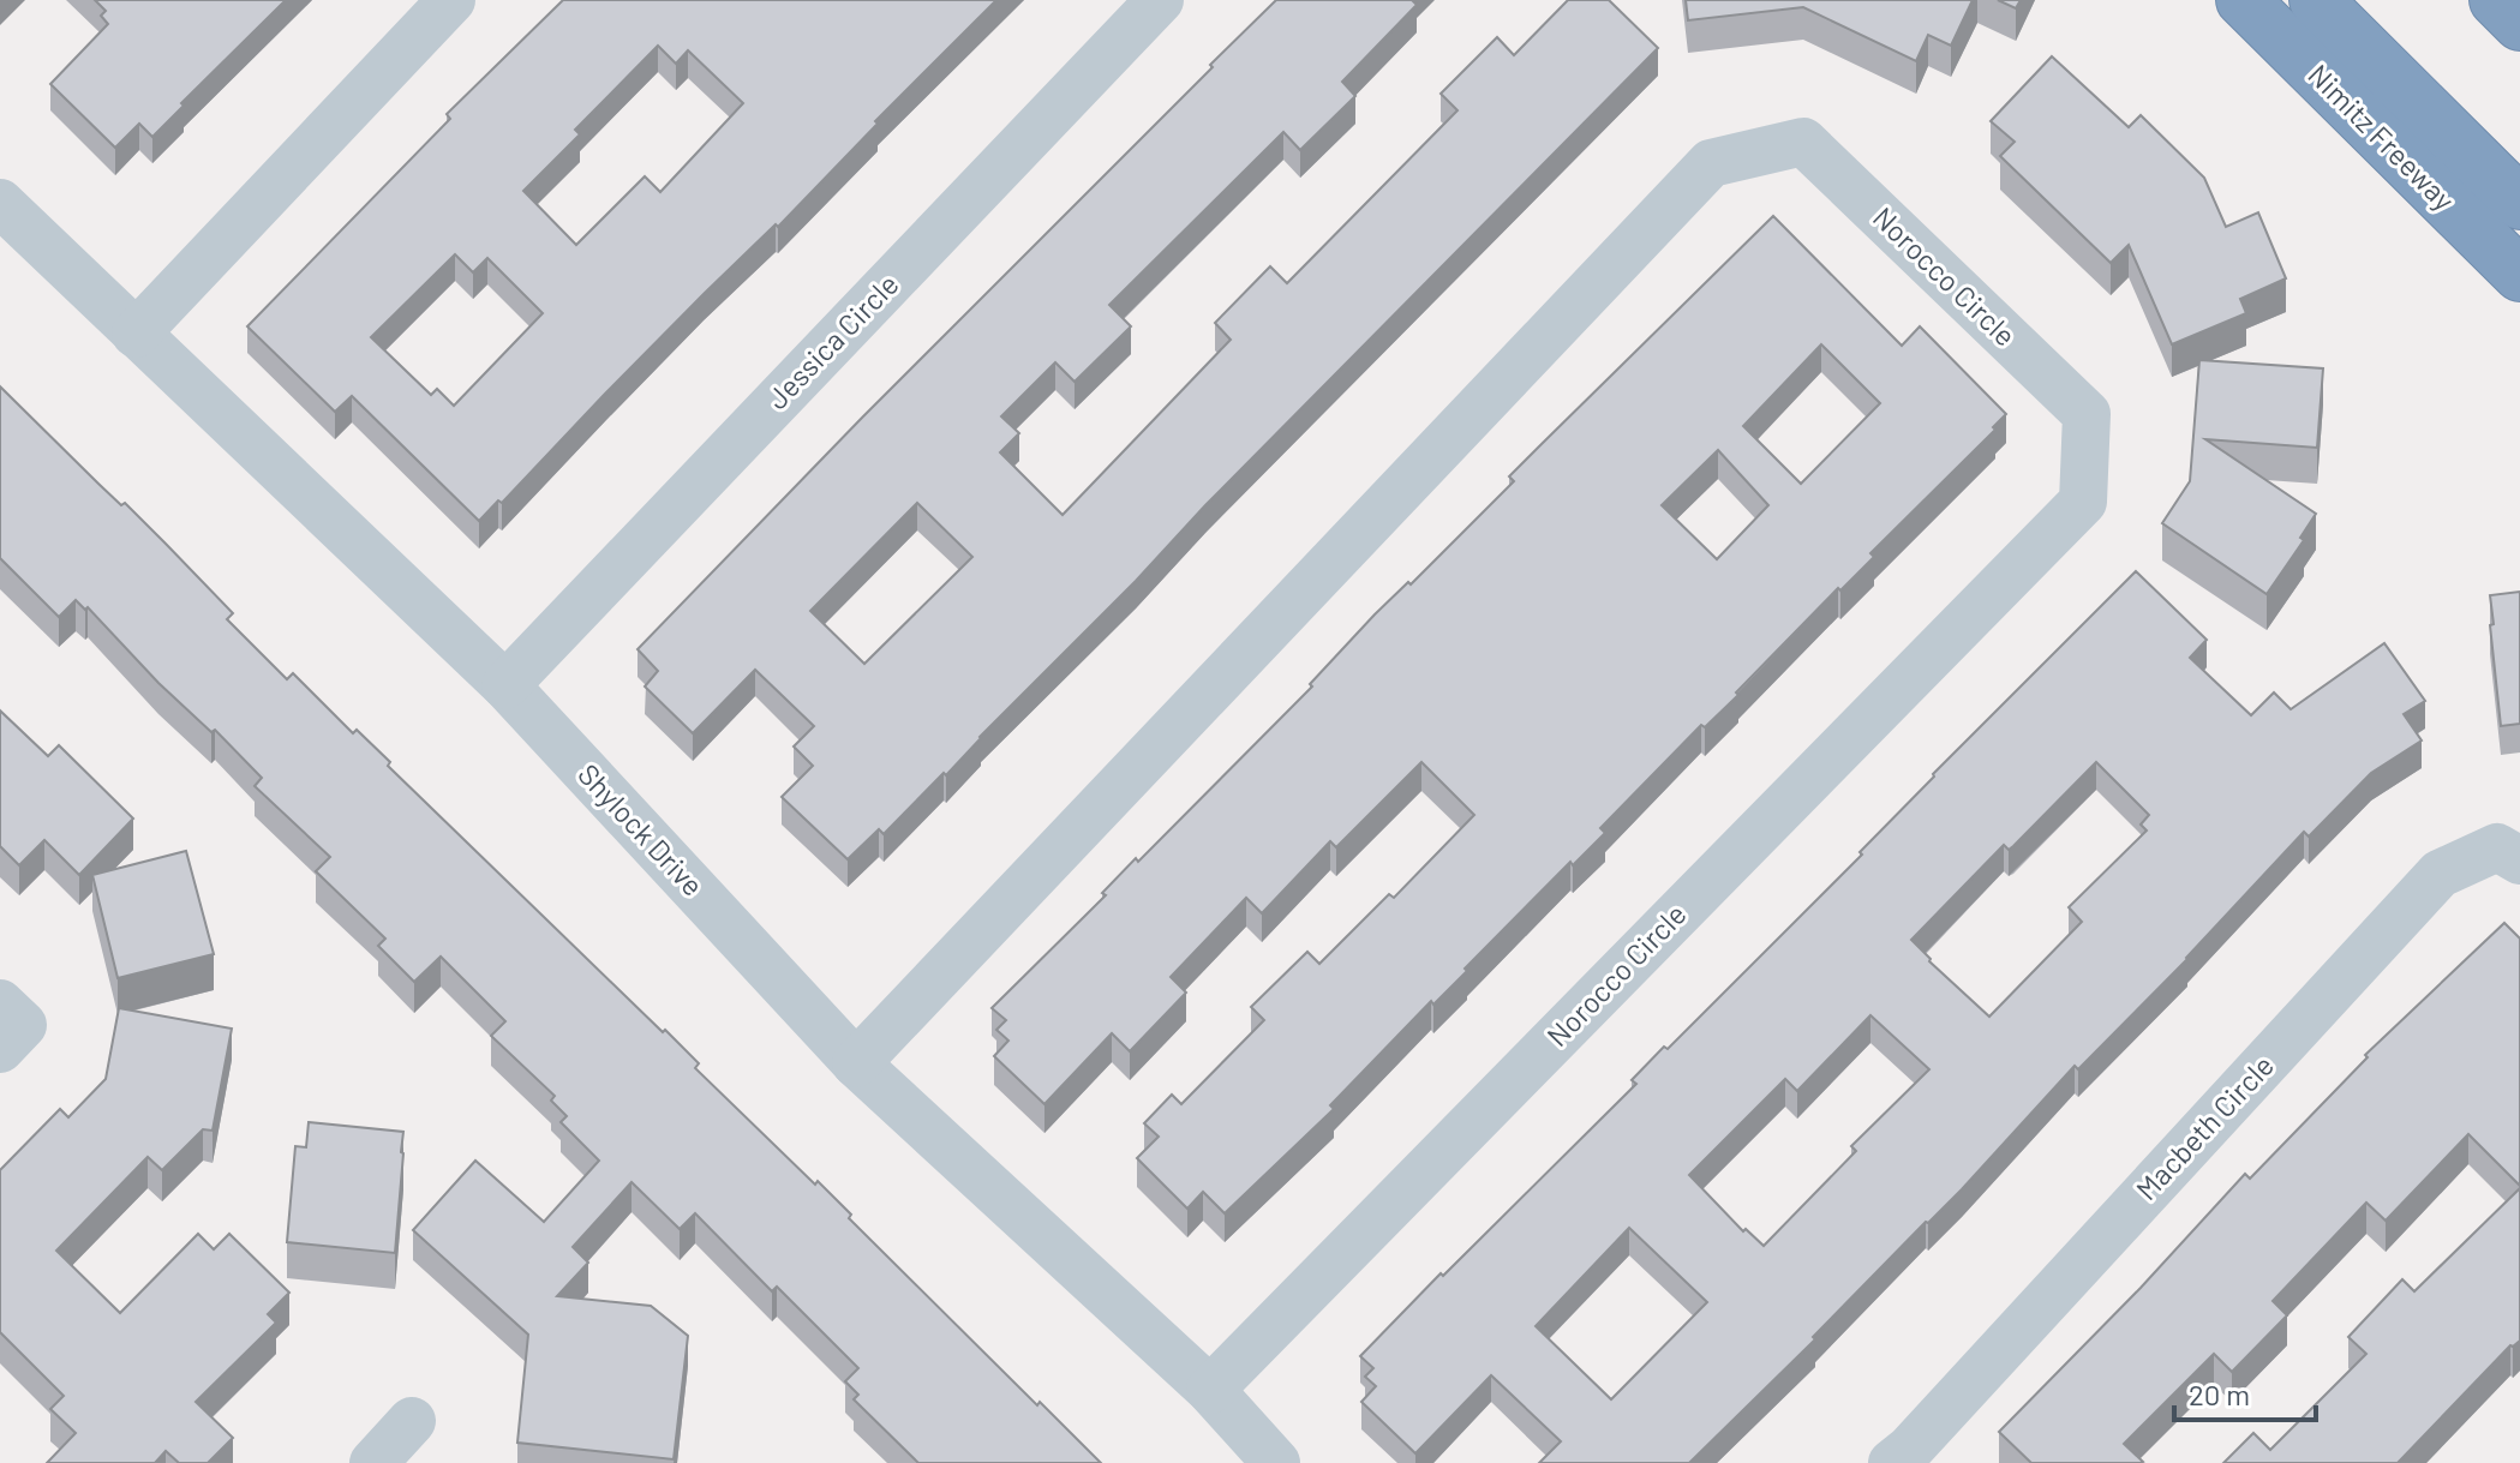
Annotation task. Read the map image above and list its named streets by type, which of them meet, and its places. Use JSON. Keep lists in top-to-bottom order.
{
  "streets": {
    "highway": ["Nimitz Freeway"],
    "street": [
      "Norocco Circle",
      "Jessica Circle",
      "Shylock Drive",
      "Macbeth Circle"
    ]
  },
  "crossings": [
    ["Norocco Circle", "Shylock Drive"],
    ["Jessica Circle", "Shylock Drive"]
  ],
  "scale_bar": "20 m"
}
